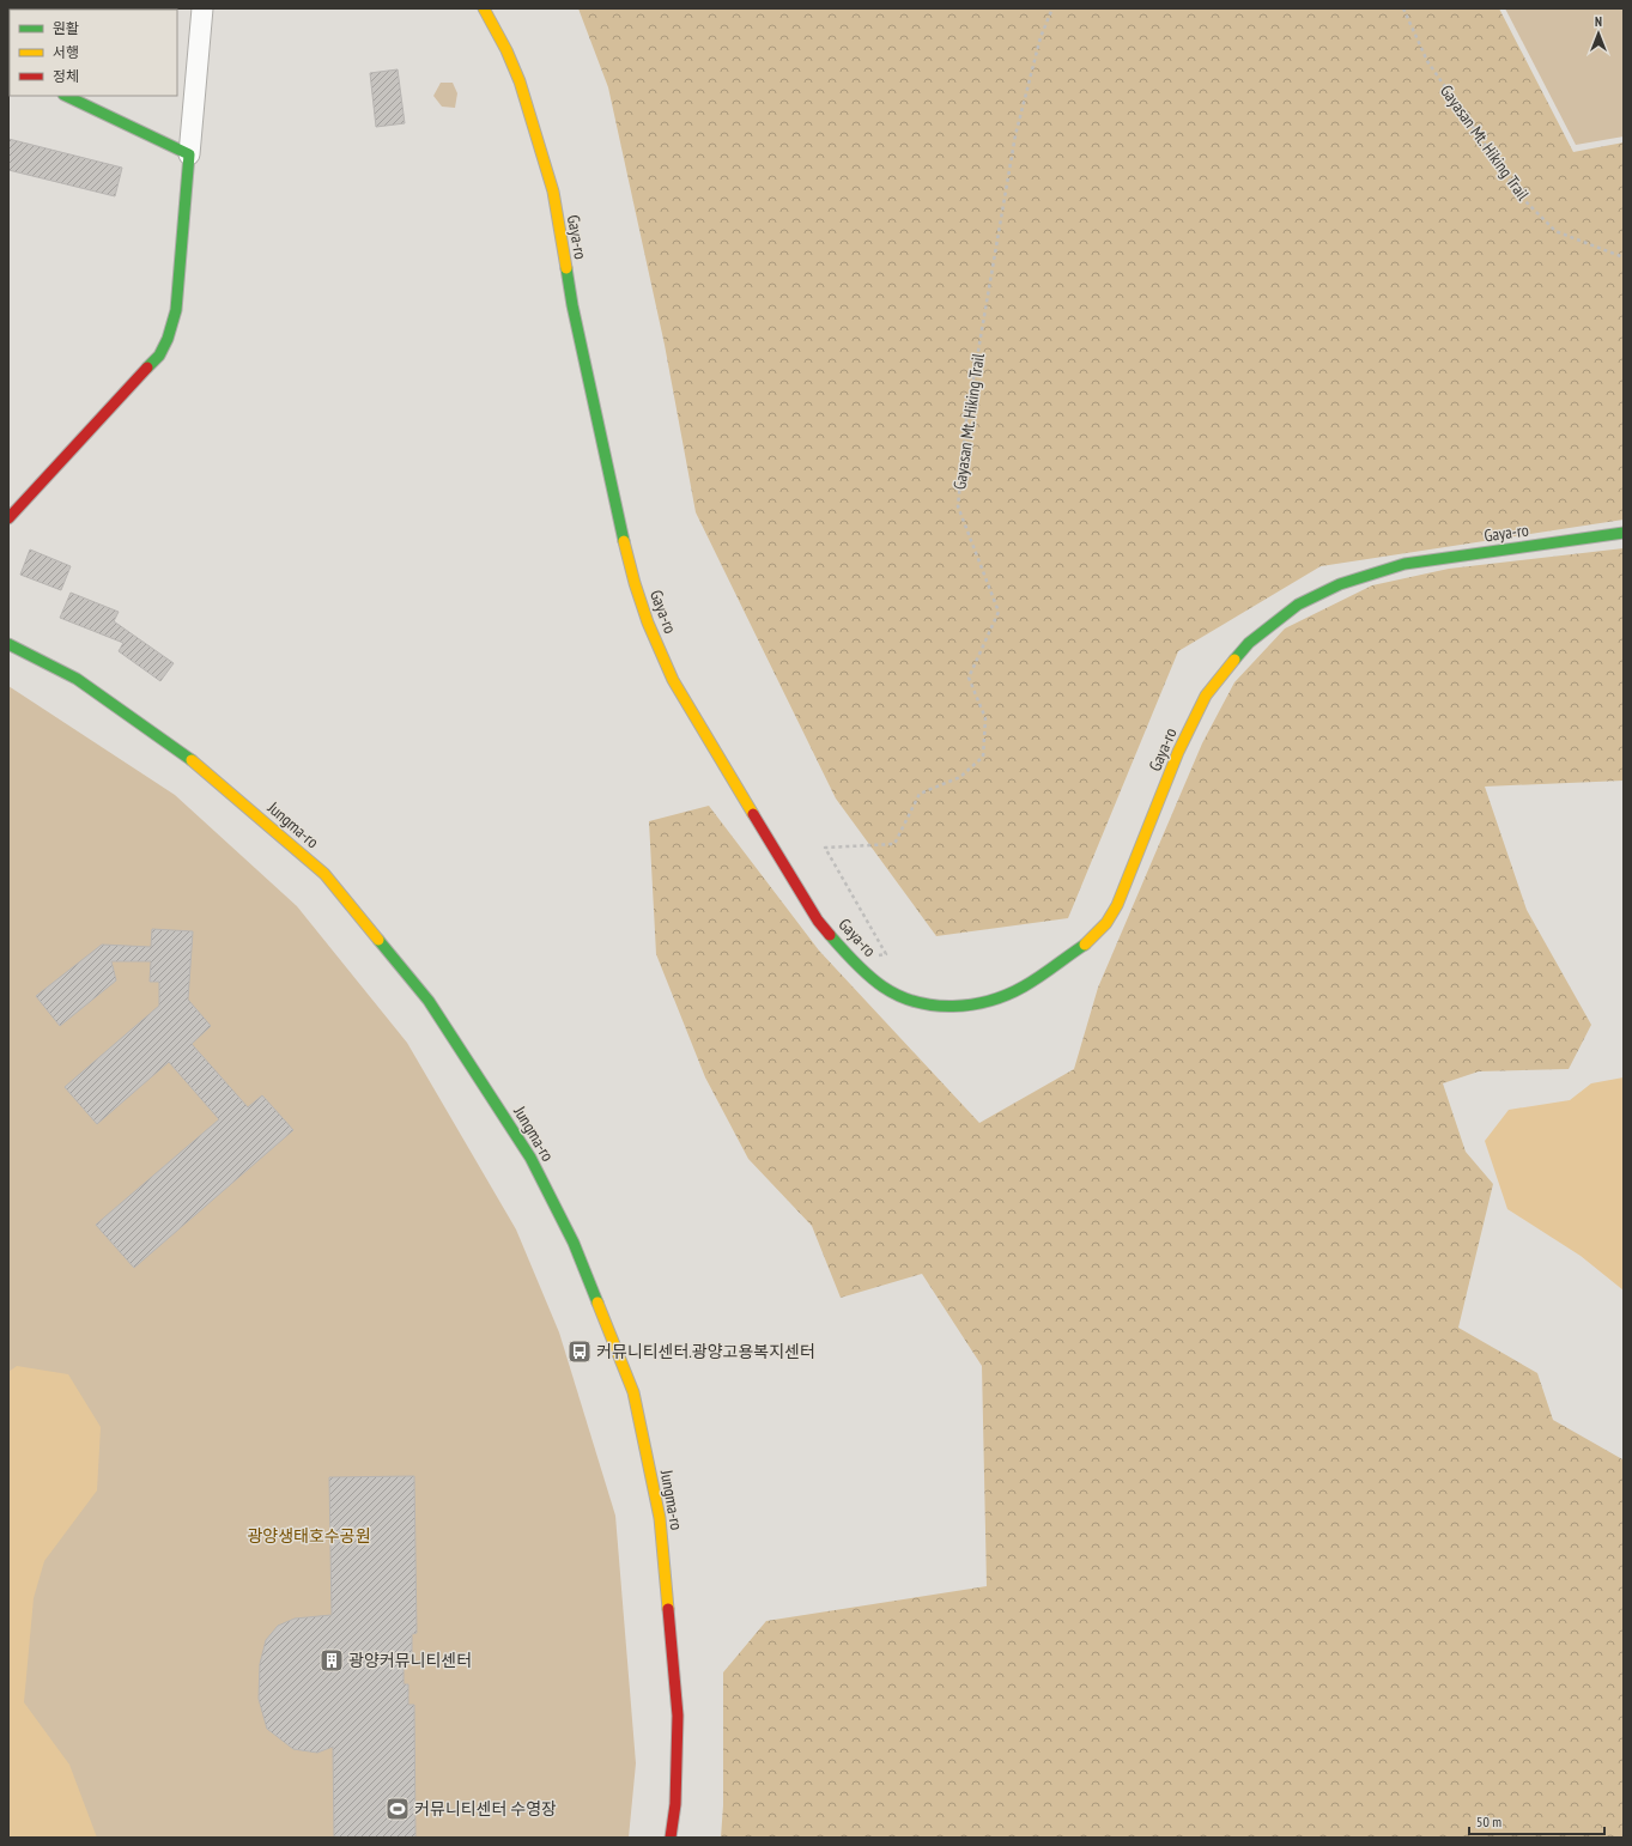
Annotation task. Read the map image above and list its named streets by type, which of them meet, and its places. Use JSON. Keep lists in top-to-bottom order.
{
  "streets": {
    "street": ["Gaya-ro", "Jungma-ro"],
    "path": ["Gayasan Mt. Hiking Trail"]
  },
  "crossings": [
    ["Gayasan Mt. Hiking Trail", "Gaya-ro"]
  ],
  "parks": ["광양생태호수공원"],
  "places": {
    "bus stop": ["커뮤니티센터.광양고용복지센터"],
    "building": ["광양커뮤니티센터"],
    "sports": ["커뮤니티센터 수영장"]
  },
  "legend": ["원활", "서행", "정체"],
  "scale_bar": "50 m",
  "north": "top"
}
